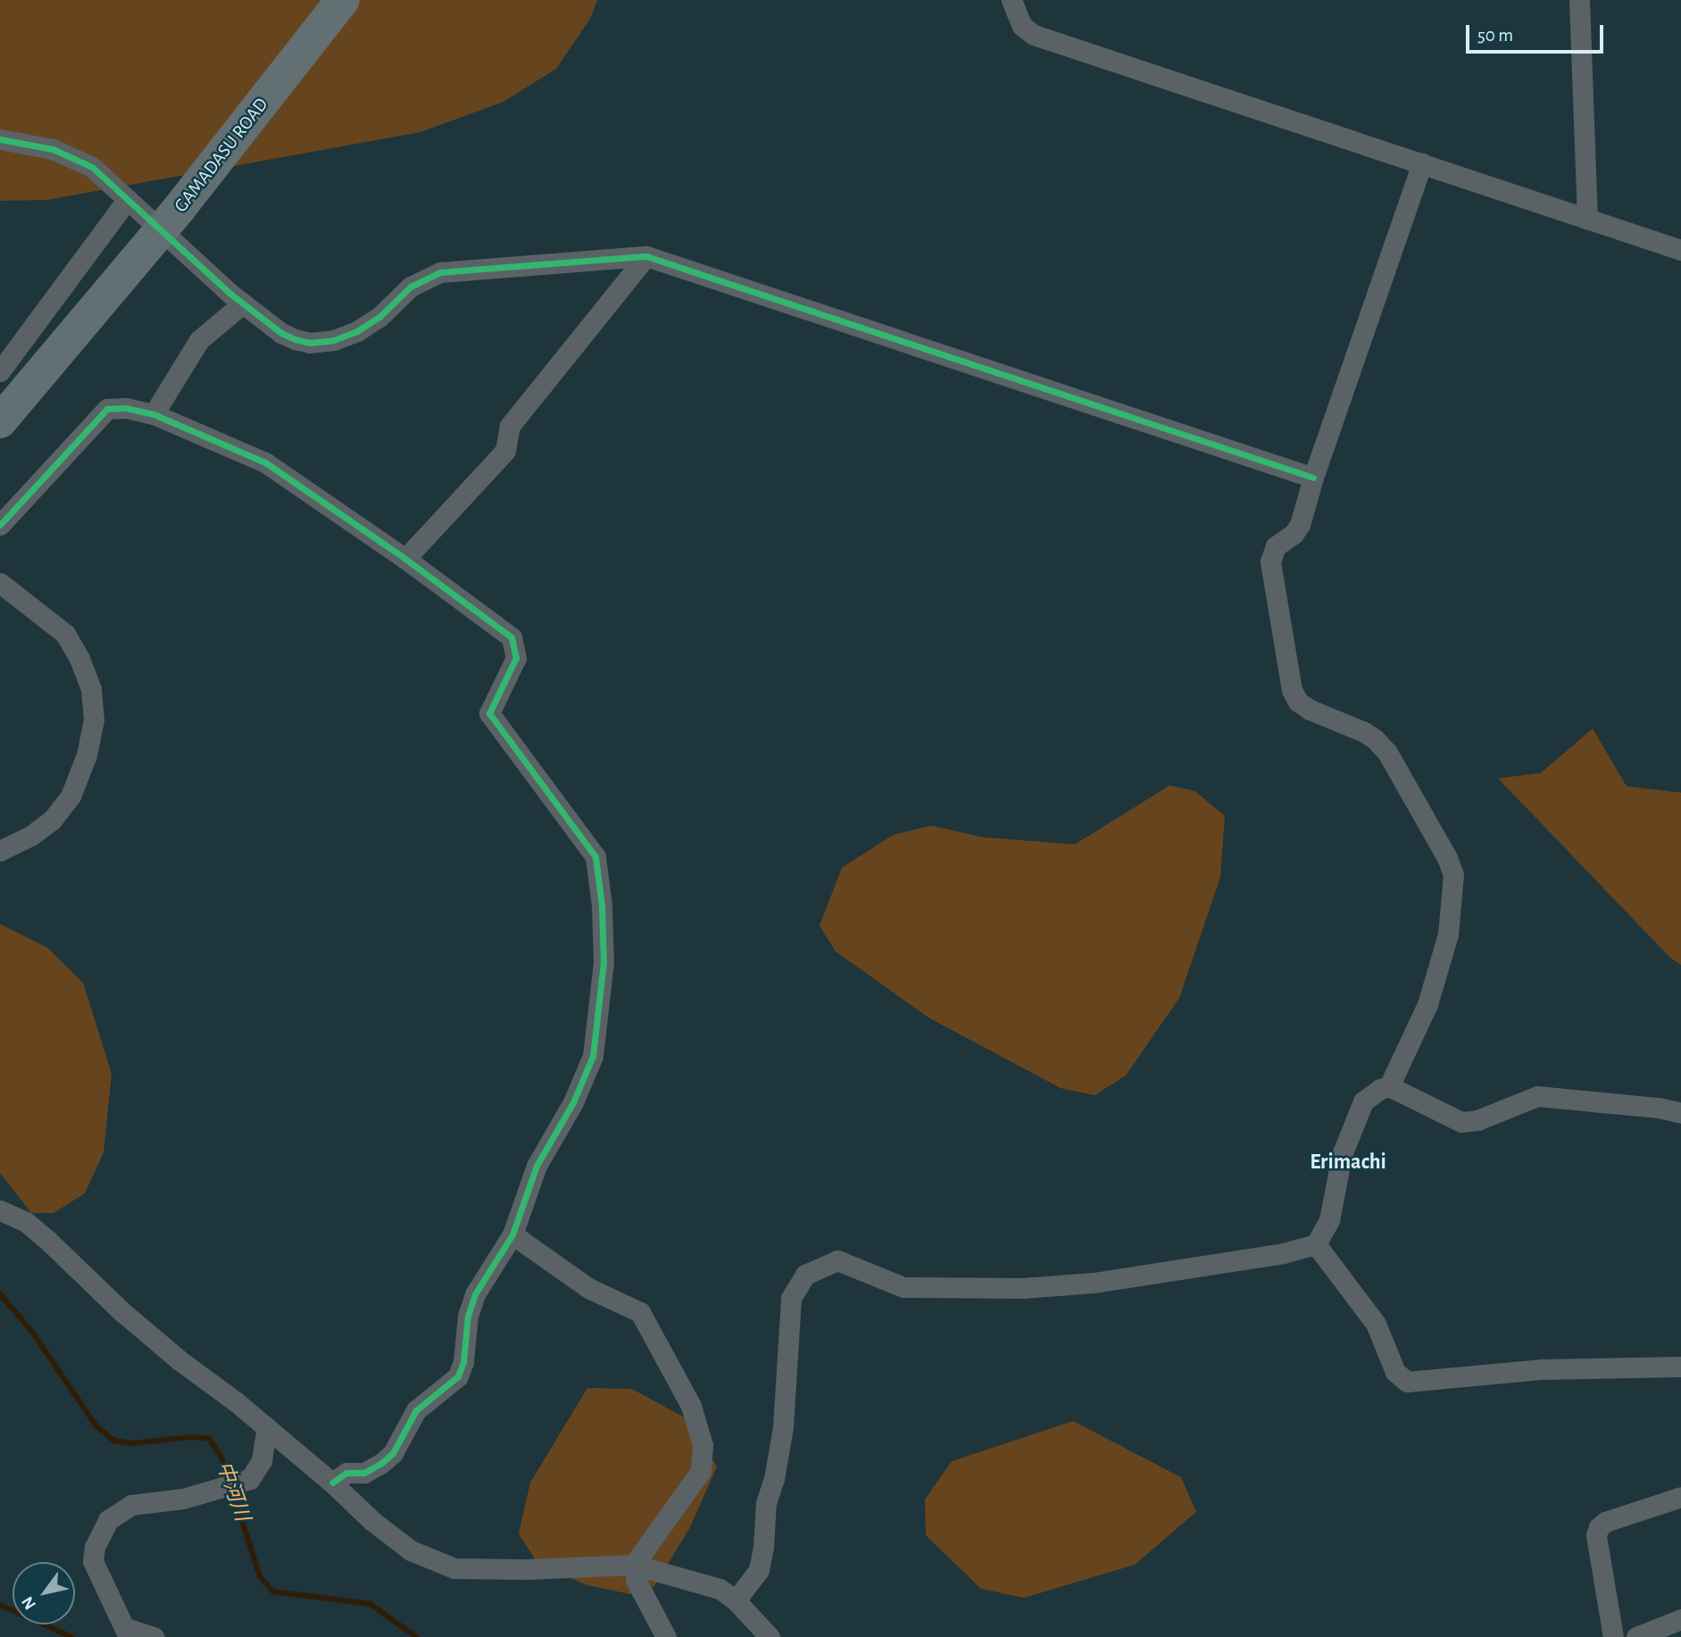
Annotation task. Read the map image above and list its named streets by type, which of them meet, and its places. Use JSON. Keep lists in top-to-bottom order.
{
  "streets": {
    "highway": ["GAMADASU ROAD"]
  },
  "districts": ["Erimachi"],
  "water": ["中河川"],
  "scale_bar": "50 m",
  "north": "bottom left"
}
